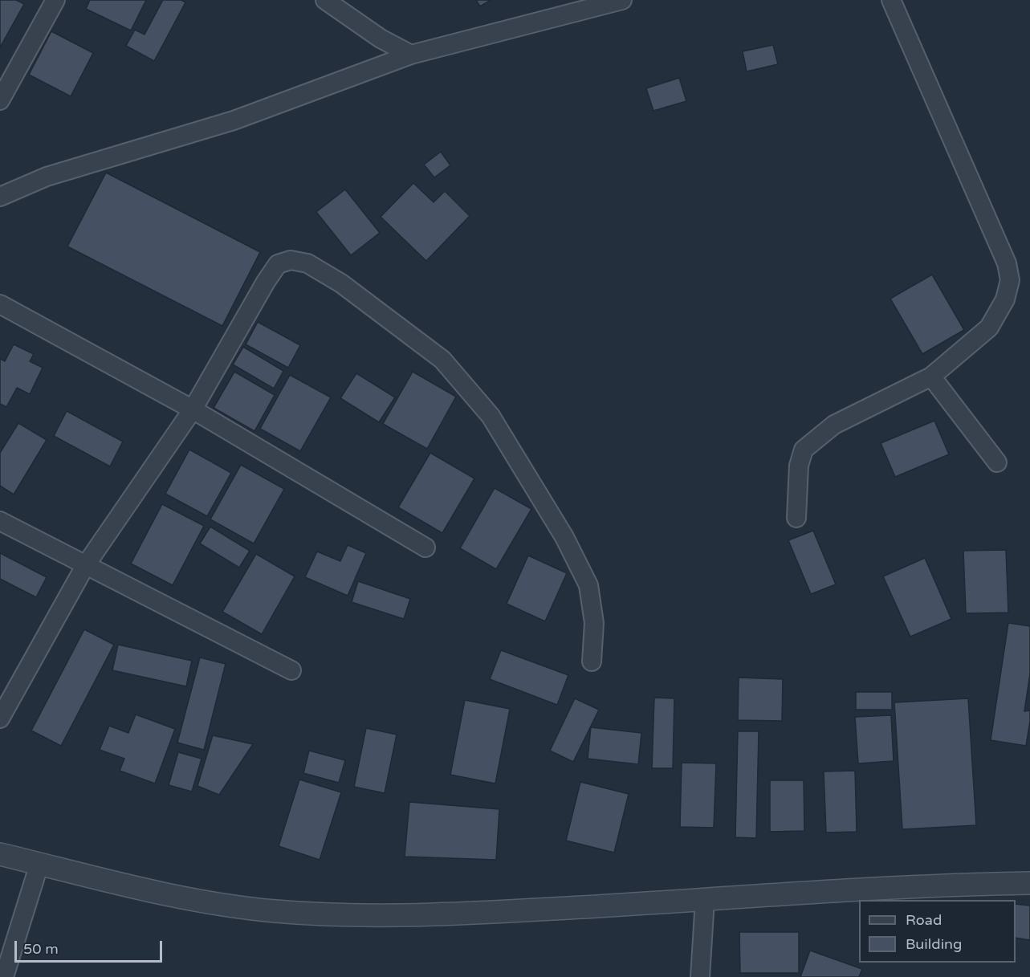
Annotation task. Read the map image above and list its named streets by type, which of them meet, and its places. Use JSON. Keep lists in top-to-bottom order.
{
  "legend": ["Road", "Building"],
  "scale_bar": "50 m"
}
